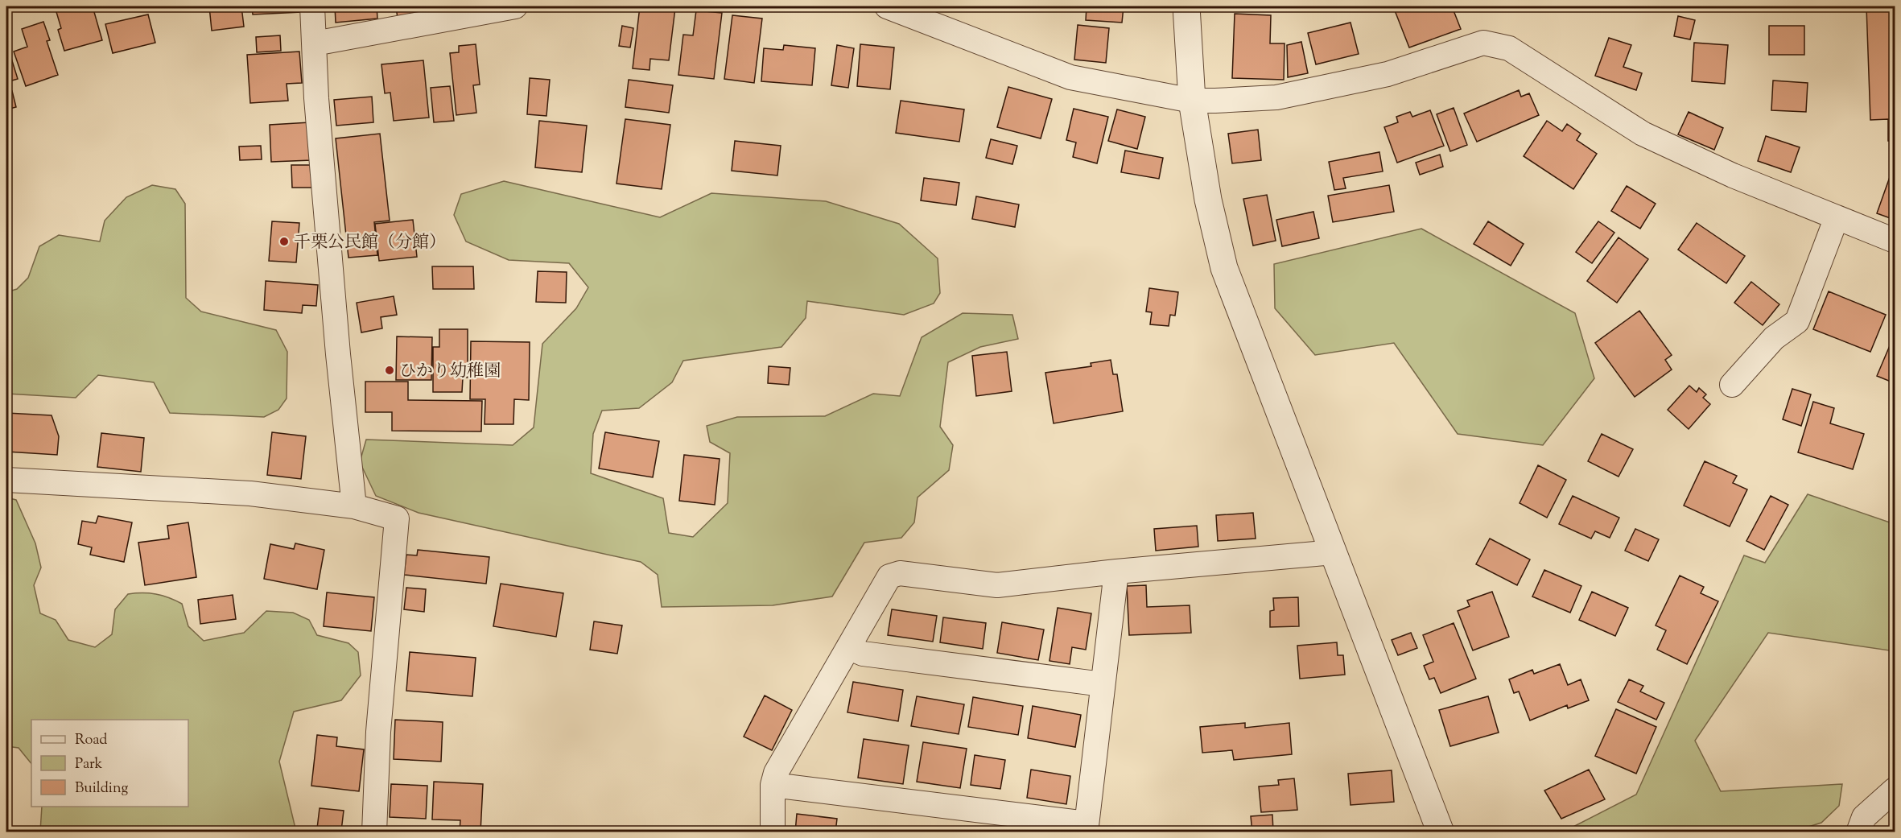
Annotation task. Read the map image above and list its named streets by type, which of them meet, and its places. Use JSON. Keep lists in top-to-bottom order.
{
  "places": ["千栗公民館（分館）", "ひかり幼稚園"],
  "legend": ["Road", "Park", "Building"]
}
